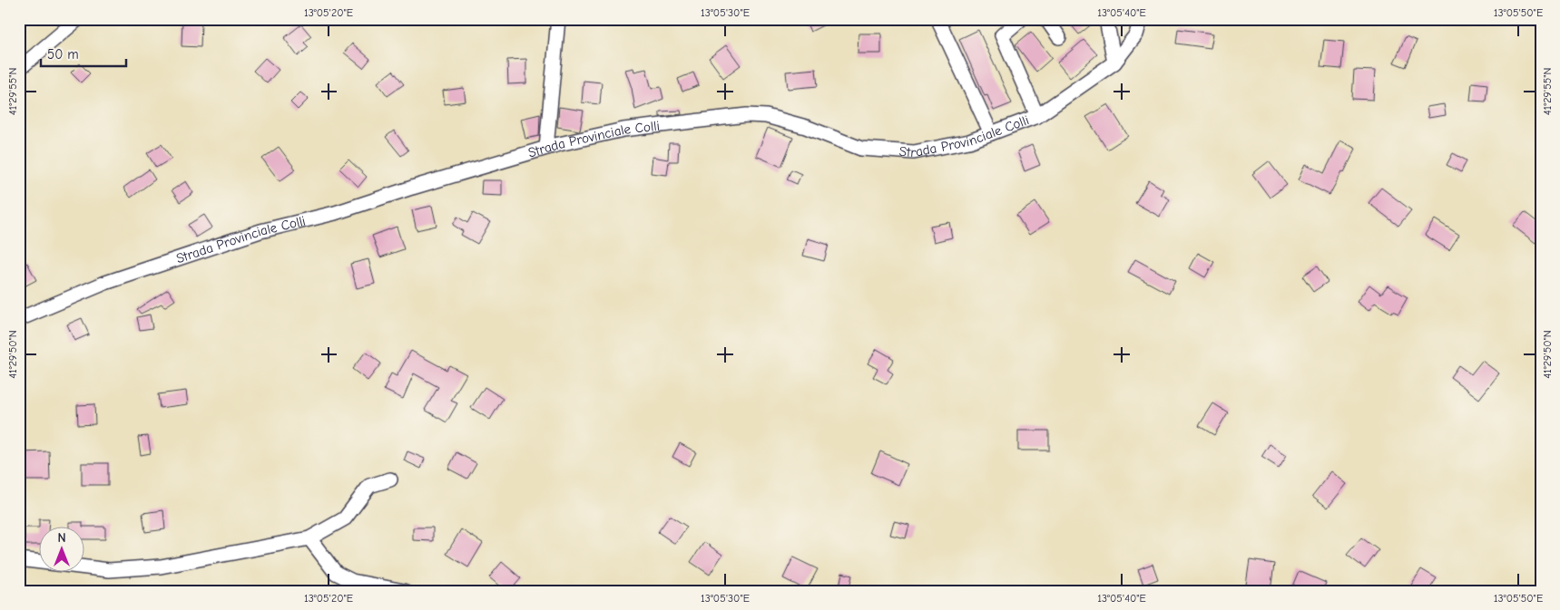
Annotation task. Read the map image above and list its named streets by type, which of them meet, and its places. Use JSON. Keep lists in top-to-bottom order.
{
  "streets": {
    "street": ["Strada Provinciale Colli"]
  },
  "scale_bar": "50 m",
  "north": "top",
  "coordinates": [
    "13°05'20\"E",
    "13°05'30\"E",
    "13°05'40\"E",
    "13°05'50\"E",
    "41°29'55\"N",
    "41°29'50\"N"
  ]
}
